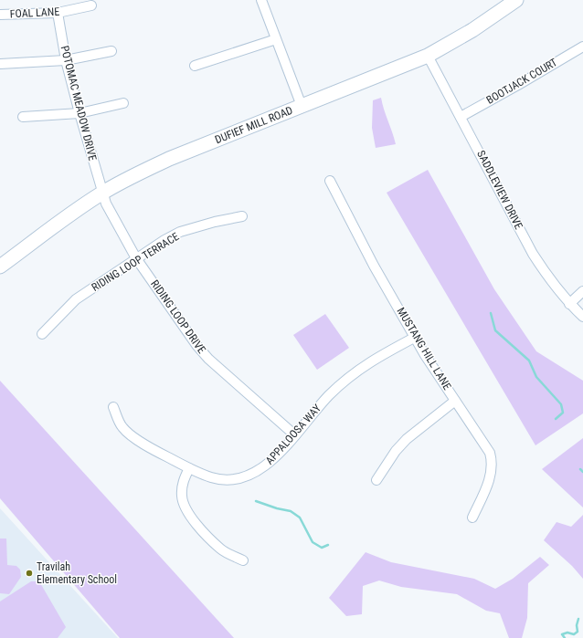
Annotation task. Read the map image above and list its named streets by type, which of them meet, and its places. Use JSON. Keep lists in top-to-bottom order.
{
  "streets": {
    "main road": ["DUFIEF MILL ROAD"],
    "street": [
      "FOAL LANE",
      "BOOTJACK COURT",
      "POTOMAC MEADOW DRIVE",
      "SADDLEVIEW DRIVE",
      "RIDING LOOP TERRACE",
      "RIDING LOOP DRIVE",
      "MUSTANG HILL LANE",
      "APPALOOSA WAY"
    ]
  },
  "crossings": [
    ["FOAL LANE", "POTOMAC MEADOW DRIVE"],
    ["BOOTJACK COURT", "SADDLEVIEW DRIVE"],
    ["POTOMAC MEADOW DRIVE", "DUFIEF MILL ROAD"],
    ["POTOMAC MEADOW DRIVE", "RIDING LOOP DRIVE"],
    ["DUFIEF MILL ROAD", "SADDLEVIEW DRIVE"],
    ["DUFIEF MILL ROAD", "RIDING LOOP DRIVE"],
    ["RIDING LOOP TERRACE", "RIDING LOOP DRIVE"],
    ["RIDING LOOP DRIVE", "APPALOOSA WAY"],
    ["MUSTANG HILL LANE", "APPALOOSA WAY"]
  ],
  "places": ["Travilah Elementary School"]
}
